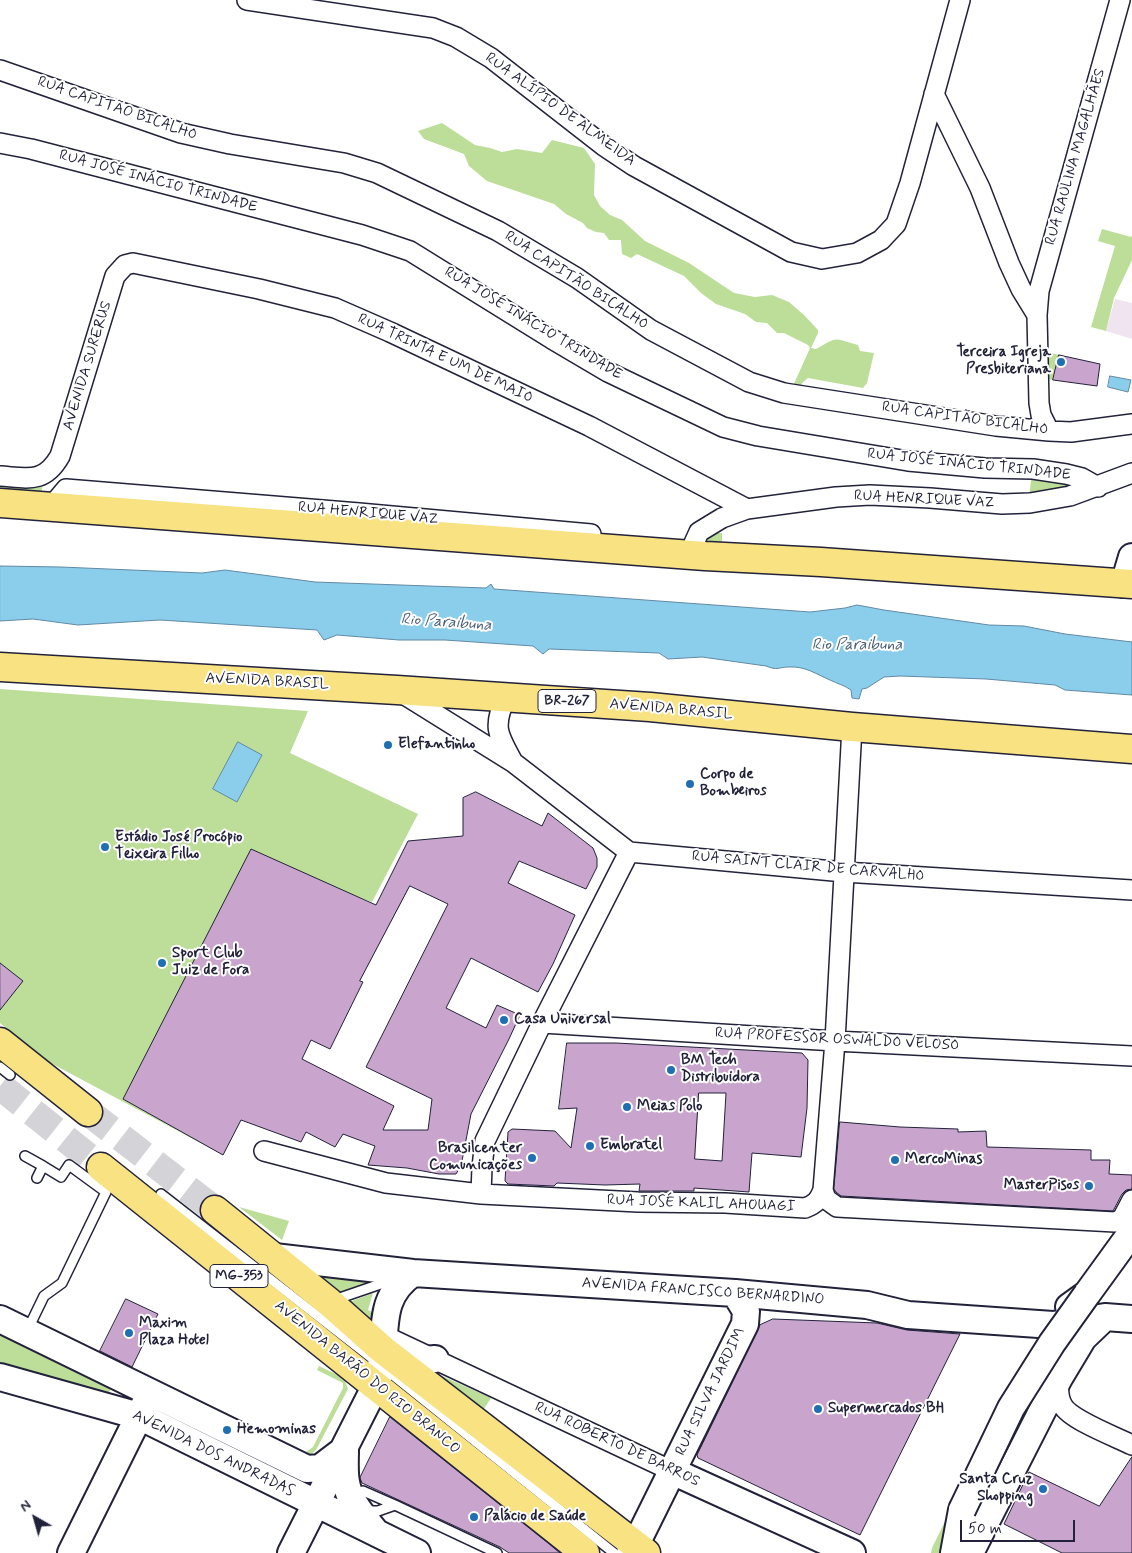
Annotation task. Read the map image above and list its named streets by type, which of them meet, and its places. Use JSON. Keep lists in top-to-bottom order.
{
  "streets": {
    "main road": [
      "AVENIDA BRASIL",
      "BR-267",
      "MG-353",
      "AVENIDA FRANCISCO BERNARDINO",
      "AVENIDA BARÃO DO RIO BRANCO",
      "RUA SILVA JARDIM",
      "RUA ROBERTO DE BARROS",
      "AVENIDA DOS ANDRADAS"
    ],
    "street": [
      "RUA CAPITÃO BICALHO",
      "RUA ALÍPIO DE ALMEIDA",
      "RUA RAULINA MAGALHÃES",
      "RUA JOSÉ INÁCIO TRINDADE",
      "RUA TRINTA E UM DE MAIO",
      "AVENIDA SURERUS",
      "RUA HENRIQUE VAZ",
      "RUA SAINT CLAIR DE CARVALHO",
      "RUA PROFESSOR OSWALDO VELOSO",
      "RUA JOSÉ KALIL AHOUAGI"
    ]
  },
  "crossings": [
    ["RUA CAPITÃO BICALHO", "RUA RAULINA MAGALHÃES"],
    ["RUA JOSÉ INÁCIO TRINDADE", "RUA HENRIQUE VAZ"],
    ["RUA TRINTA E UM DE MAIO", "AVENIDA SURERUS"],
    ["RUA TRINTA E UM DE MAIO", "RUA HENRIQUE VAZ"],
    ["AVENIDA FRANCISCO BERNARDINO", "AVENIDA BARÃO DO RIO BRANCO"],
    ["AVENIDA FRANCISCO BERNARDINO", "RUA SILVA JARDIM"],
    ["AVENIDA BARÃO DO RIO BRANCO", "RUA SILVA JARDIM"],
    ["AVENIDA BARÃO DO RIO BRANCO", "RUA ROBERTO DE BARROS"],
    ["RUA SILVA JARDIM", "RUA ROBERTO DE BARROS"]
  ],
  "water": ["Rio Paraibuna"],
  "places": [
    "Terceira Igreja Presbiteriana",
    "Elefantinho",
    "Corpo de Bombeiros",
    "Estádio José Procópio Teixeira Filho",
    "Sport Club Juiz de Fora",
    "Casa Universal",
    "BM Tech Distribuidora",
    "Meias Polo",
    "Embratel",
    "Brasilcenter Comunicações",
    "MercoMinas",
    "MasterPisos",
    "Maxim Plaza Hotel",
    "Supermercados BH",
    "Hemominas",
    "Santa Cruz Shopping",
    "Palácio de Saúde"
  ],
  "scale_bar": "50 m",
  "north": "top left"
}
